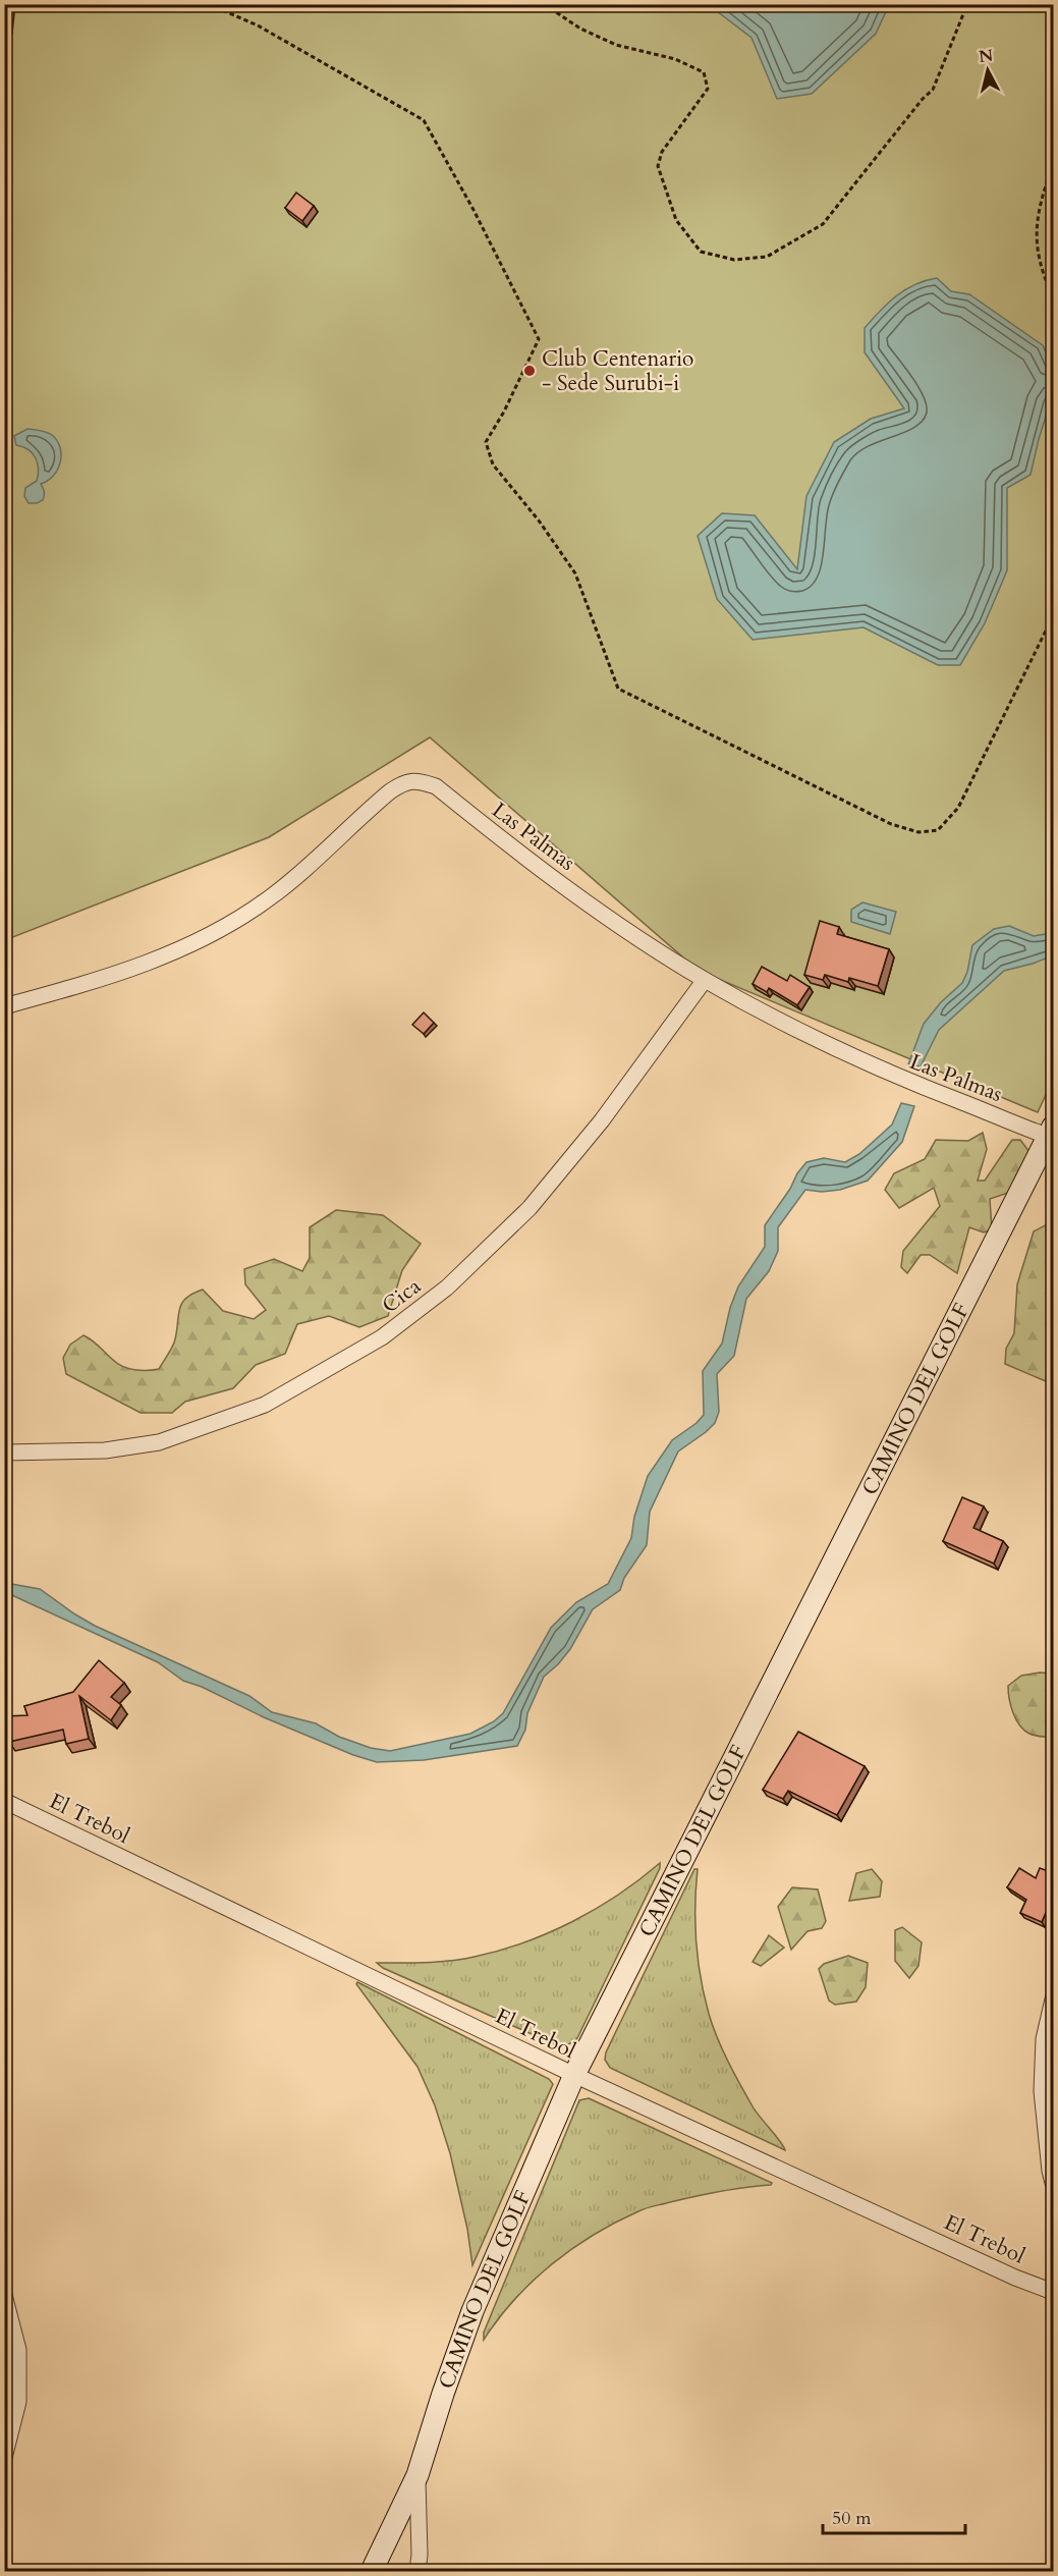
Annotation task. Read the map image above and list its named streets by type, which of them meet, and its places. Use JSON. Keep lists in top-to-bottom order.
{
  "streets": {
    "street": [
      "Las Palmas",
      "Cica",
      "CAMINO DEL GOLF",
      "El Trebol"
    ]
  },
  "crossings": [
    ["Las Palmas", "Cica"],
    ["Las Palmas", "CAMINO DEL GOLF"],
    ["CAMINO DEL GOLF", "El Trebol"]
  ],
  "places": ["Club Centenario - Sede Surubi-i"],
  "scale_bar": "50 m",
  "north": "top"
}
